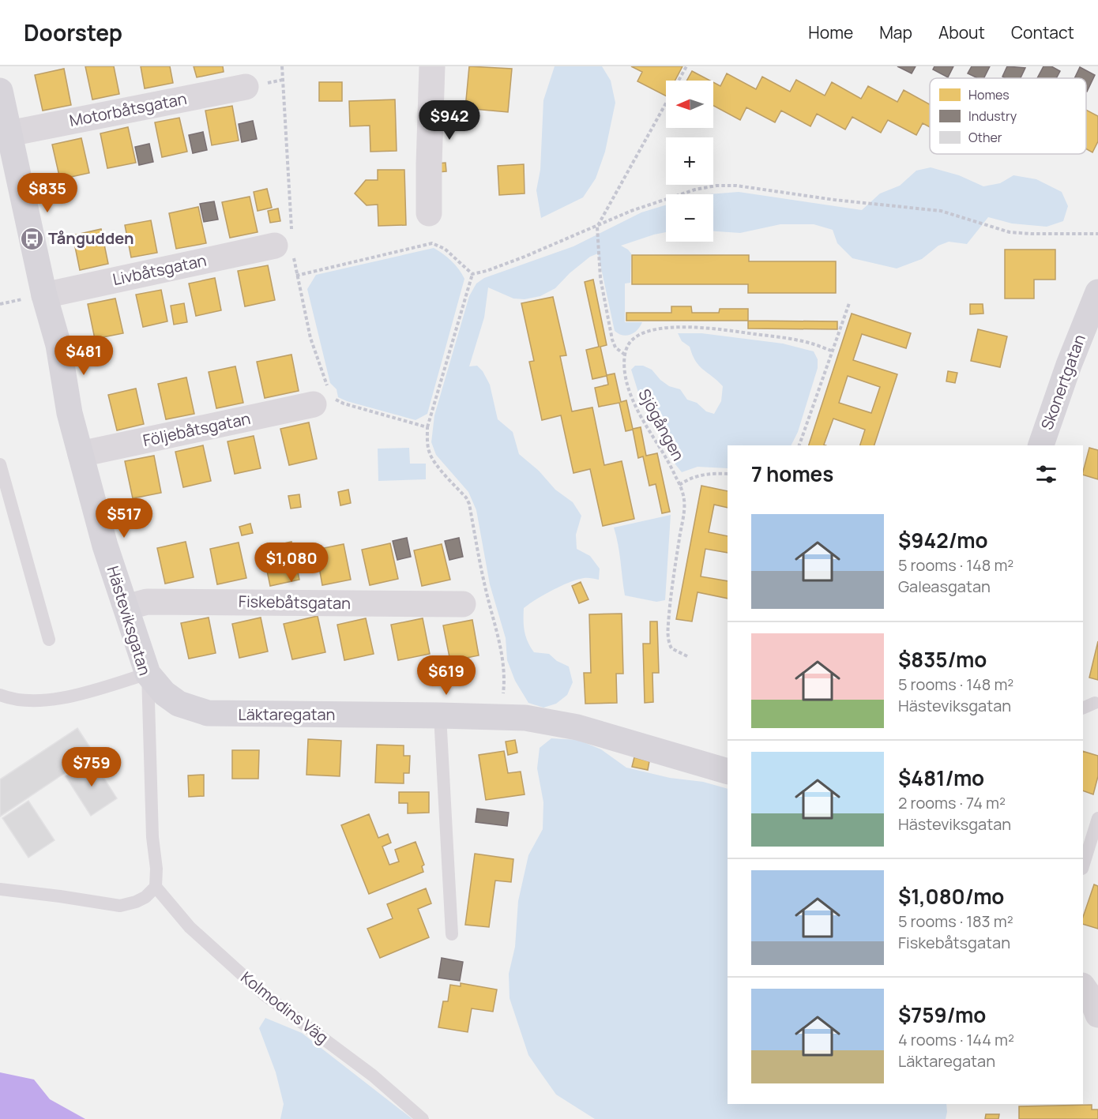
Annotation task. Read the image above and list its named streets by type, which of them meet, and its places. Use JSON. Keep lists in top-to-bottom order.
{
  "streets": {
    "street": [
      "Motorbåtsgatan",
      "Livbåtsgatan",
      "Skonertgatan",
      "Följebåtsgatan",
      "Fiskebåtsgatan",
      "Hästeviksgatan",
      "Läktaregatan"
    ],
    "lane": ["Kolmodins Väg"],
    "path": ["Sjögången"]
  },
  "crossings": [
    ["Motorbåtsgatan", "Hästeviksgatan"],
    ["Livbåtsgatan", "Hästeviksgatan"],
    ["Följebåtsgatan", "Hästeviksgatan"],
    ["Fiskebåtsgatan", "Hästeviksgatan"],
    ["Hästeviksgatan", "Läktaregatan"],
    ["Hästeviksgatan", "Kolmodins Väg"]
  ],
  "places": {
    "bus stop": ["Tångudden"]
  },
  "legend": ["Homes", "Industry", "Other"],
  "north": "left",
  "page": {
    "header": "Doorstep",
    "nav": [
      "Home",
      "Map",
      "About",
      "Contact"
    ],
    "map_buttons": ["+", "−"],
    "price": [
      "$942",
      "$835",
      "$481",
      "$517",
      "$1,080",
      "$619",
      "$759"
    ],
    "heading": "7 homes",
    "list": [
      {
        "name": "$942/mo",
        "note": "5 rooms · 148 m² · Galeasgatan"
      },
      {
        "name": "$835/mo",
        "note": "5 rooms · 148 m² · Hästeviksgatan"
      },
      {
        "name": "$481/mo",
        "note": "2 rooms · 74 m² · Hästeviksgatan"
      },
      {
        "name": "$1,080/mo",
        "note": "5 rooms · 183 m² · Fiskebåtsgatan"
      },
      {
        "name": "$759/mo",
        "note": "4 rooms · 144 m² · Läktaregatan"
      }
    ]
  }
}
